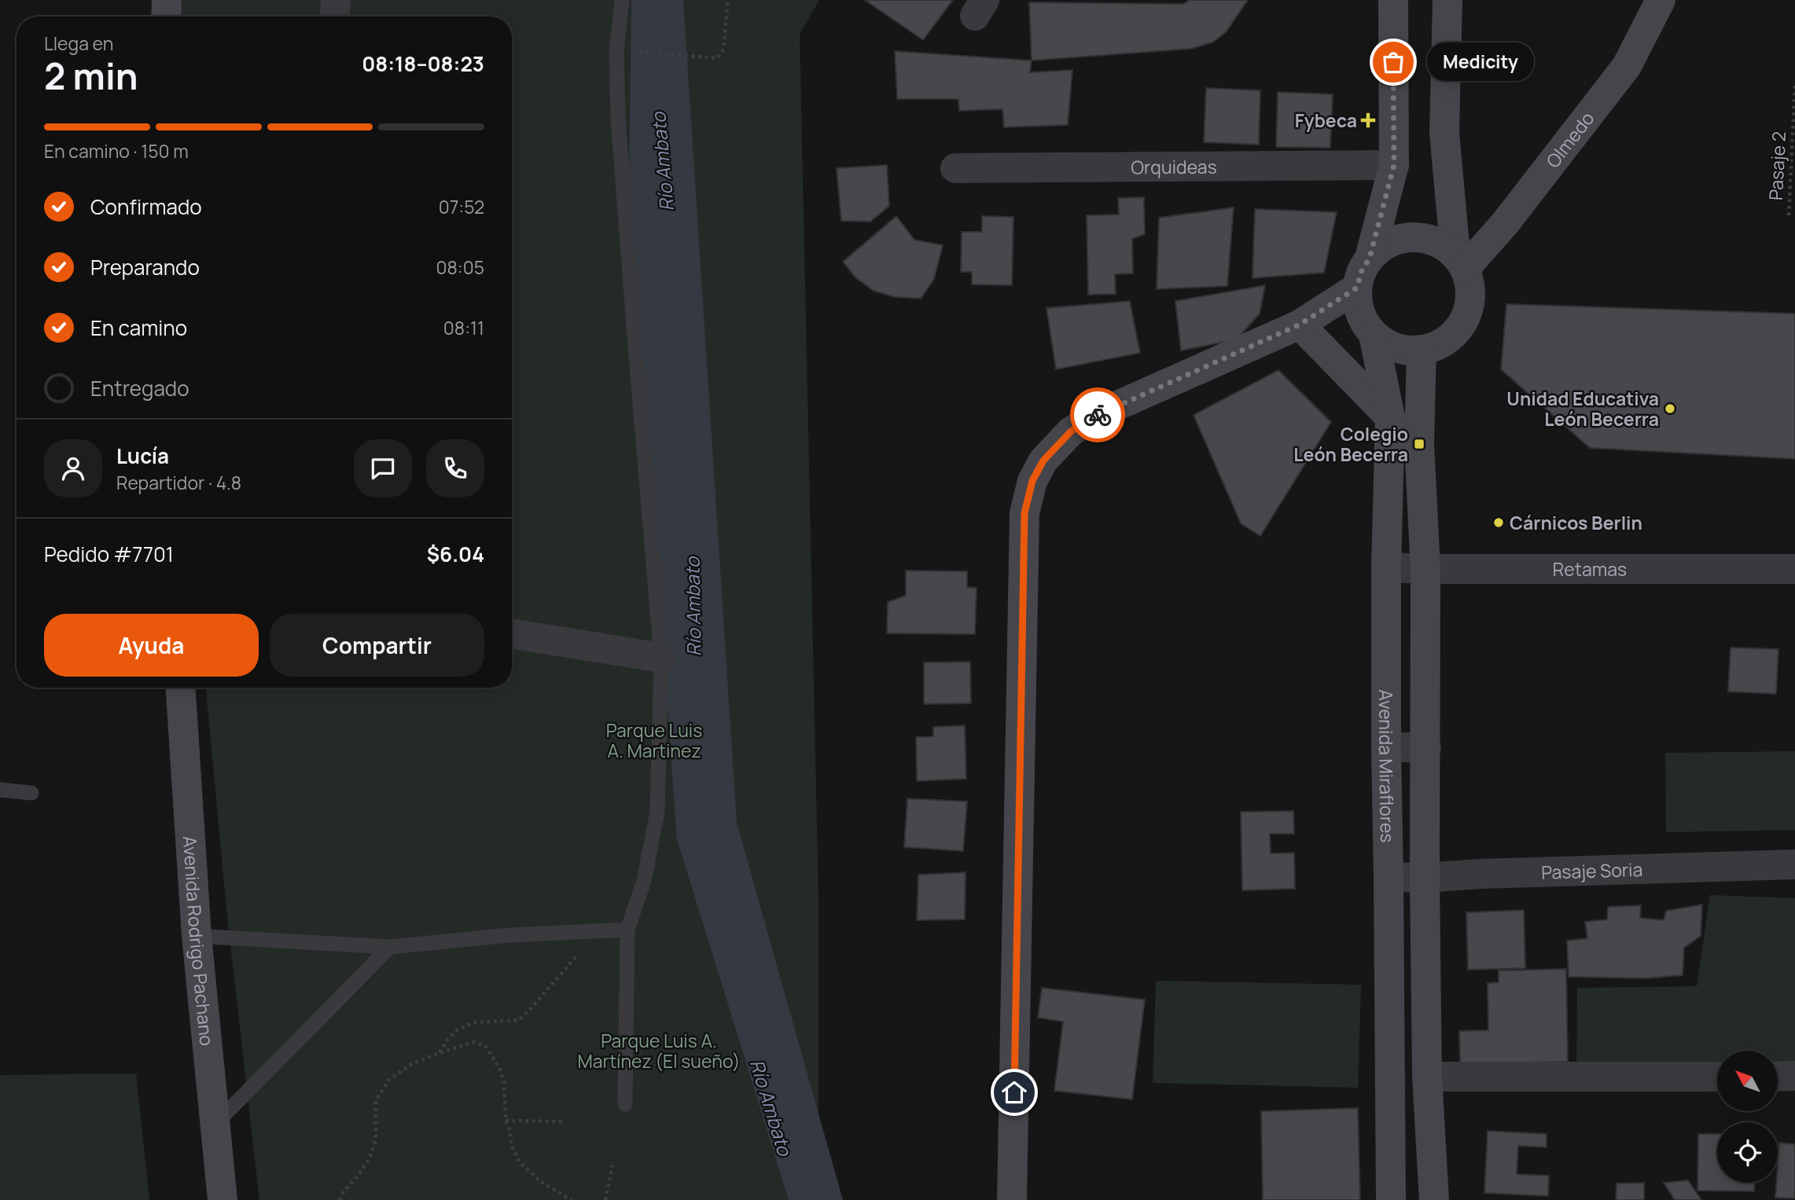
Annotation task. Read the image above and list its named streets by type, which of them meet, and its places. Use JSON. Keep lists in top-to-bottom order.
{
  "streets": {
    "main road": ["Olmedo", "Avenida Miraflores", "Avenida Rodrigo Pachano"],
    "street": ["Orquideas", "Retamas", "Pasaje Soria"],
    "path": ["Pasaje 2"]
  },
  "crossings": [
    ["Olmedo", "Avenida Miraflores"],
    ["Retamas", "Avenida Miraflores"],
    ["Avenida Miraflores", "Pasaje Soria"]
  ],
  "water": ["Río Ambato"],
  "parks": ["Parque Luis A. Martinez", "Parque Luis A. Martínez (El sueño)"],
  "places": {
    "other": ["Medicity", "Unidad Educativa León Becerra", "Cárnicos Berlin"],
    "health": ["Fybeca"],
    "transit": ["Colegio León Becerra"]
  },
  "north": "top left",
  "page": {
    "heading": ["2 min", "Llega en", "08:18–08:23"],
    "panel": [
      "Lucía",
      "Repartidor · 4.8",
      "Pedido #7701",
      "$6.04"
    ],
    "bubble": "Medicity",
    "bar": "En camino · 150 m",
    "list": [
      ["Confirmado", "07:52"],
      ["Preparando", "08:05"],
      ["En camino", "08:11"],
      "Entregado"
    ],
    "buttons": ["Ayuda", "Compartir"]
  }
}
